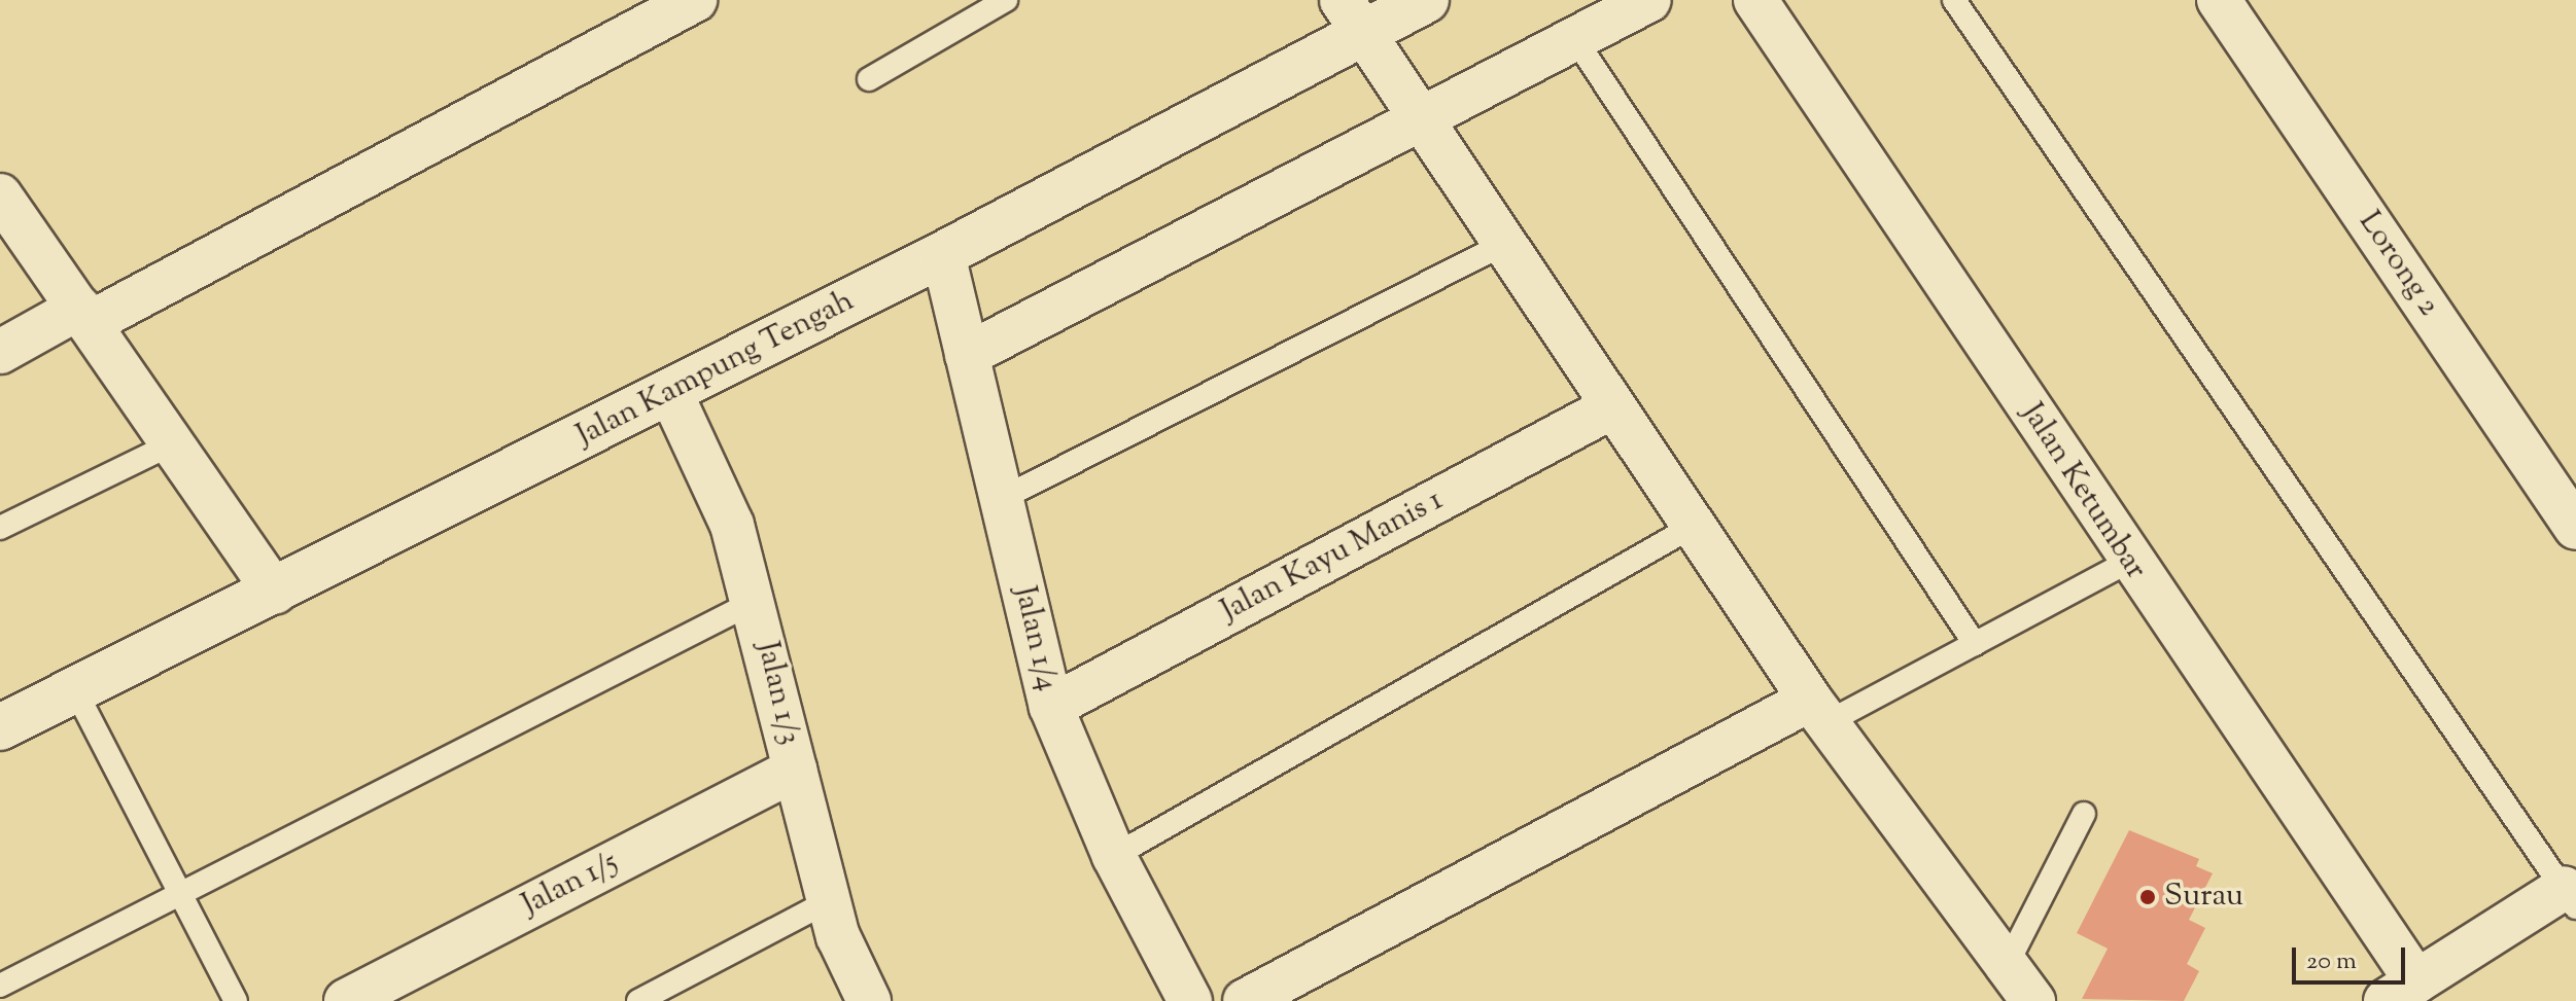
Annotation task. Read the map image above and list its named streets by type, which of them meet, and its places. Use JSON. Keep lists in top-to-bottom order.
{
  "streets": {
    "street": [
      "Lorong 2",
      "Jalan Kampung Tengah",
      "Jalan Ketumbar",
      "Jalan Kayu Manis 1",
      "Jalan 1/4",
      "Jalan 1/3",
      "Jalan 1/5"
    ]
  },
  "crossings": [
    ["Jalan Kampung Tengah", "Jalan 1/4"],
    ["Jalan Kampung Tengah", "Jalan 1/3"],
    ["Jalan Kayu Manis 1", "Jalan 1/4"],
    ["Jalan 1/3", "Jalan 1/5"]
  ],
  "places": ["Surau"],
  "scale_bar": "20 m"
}
